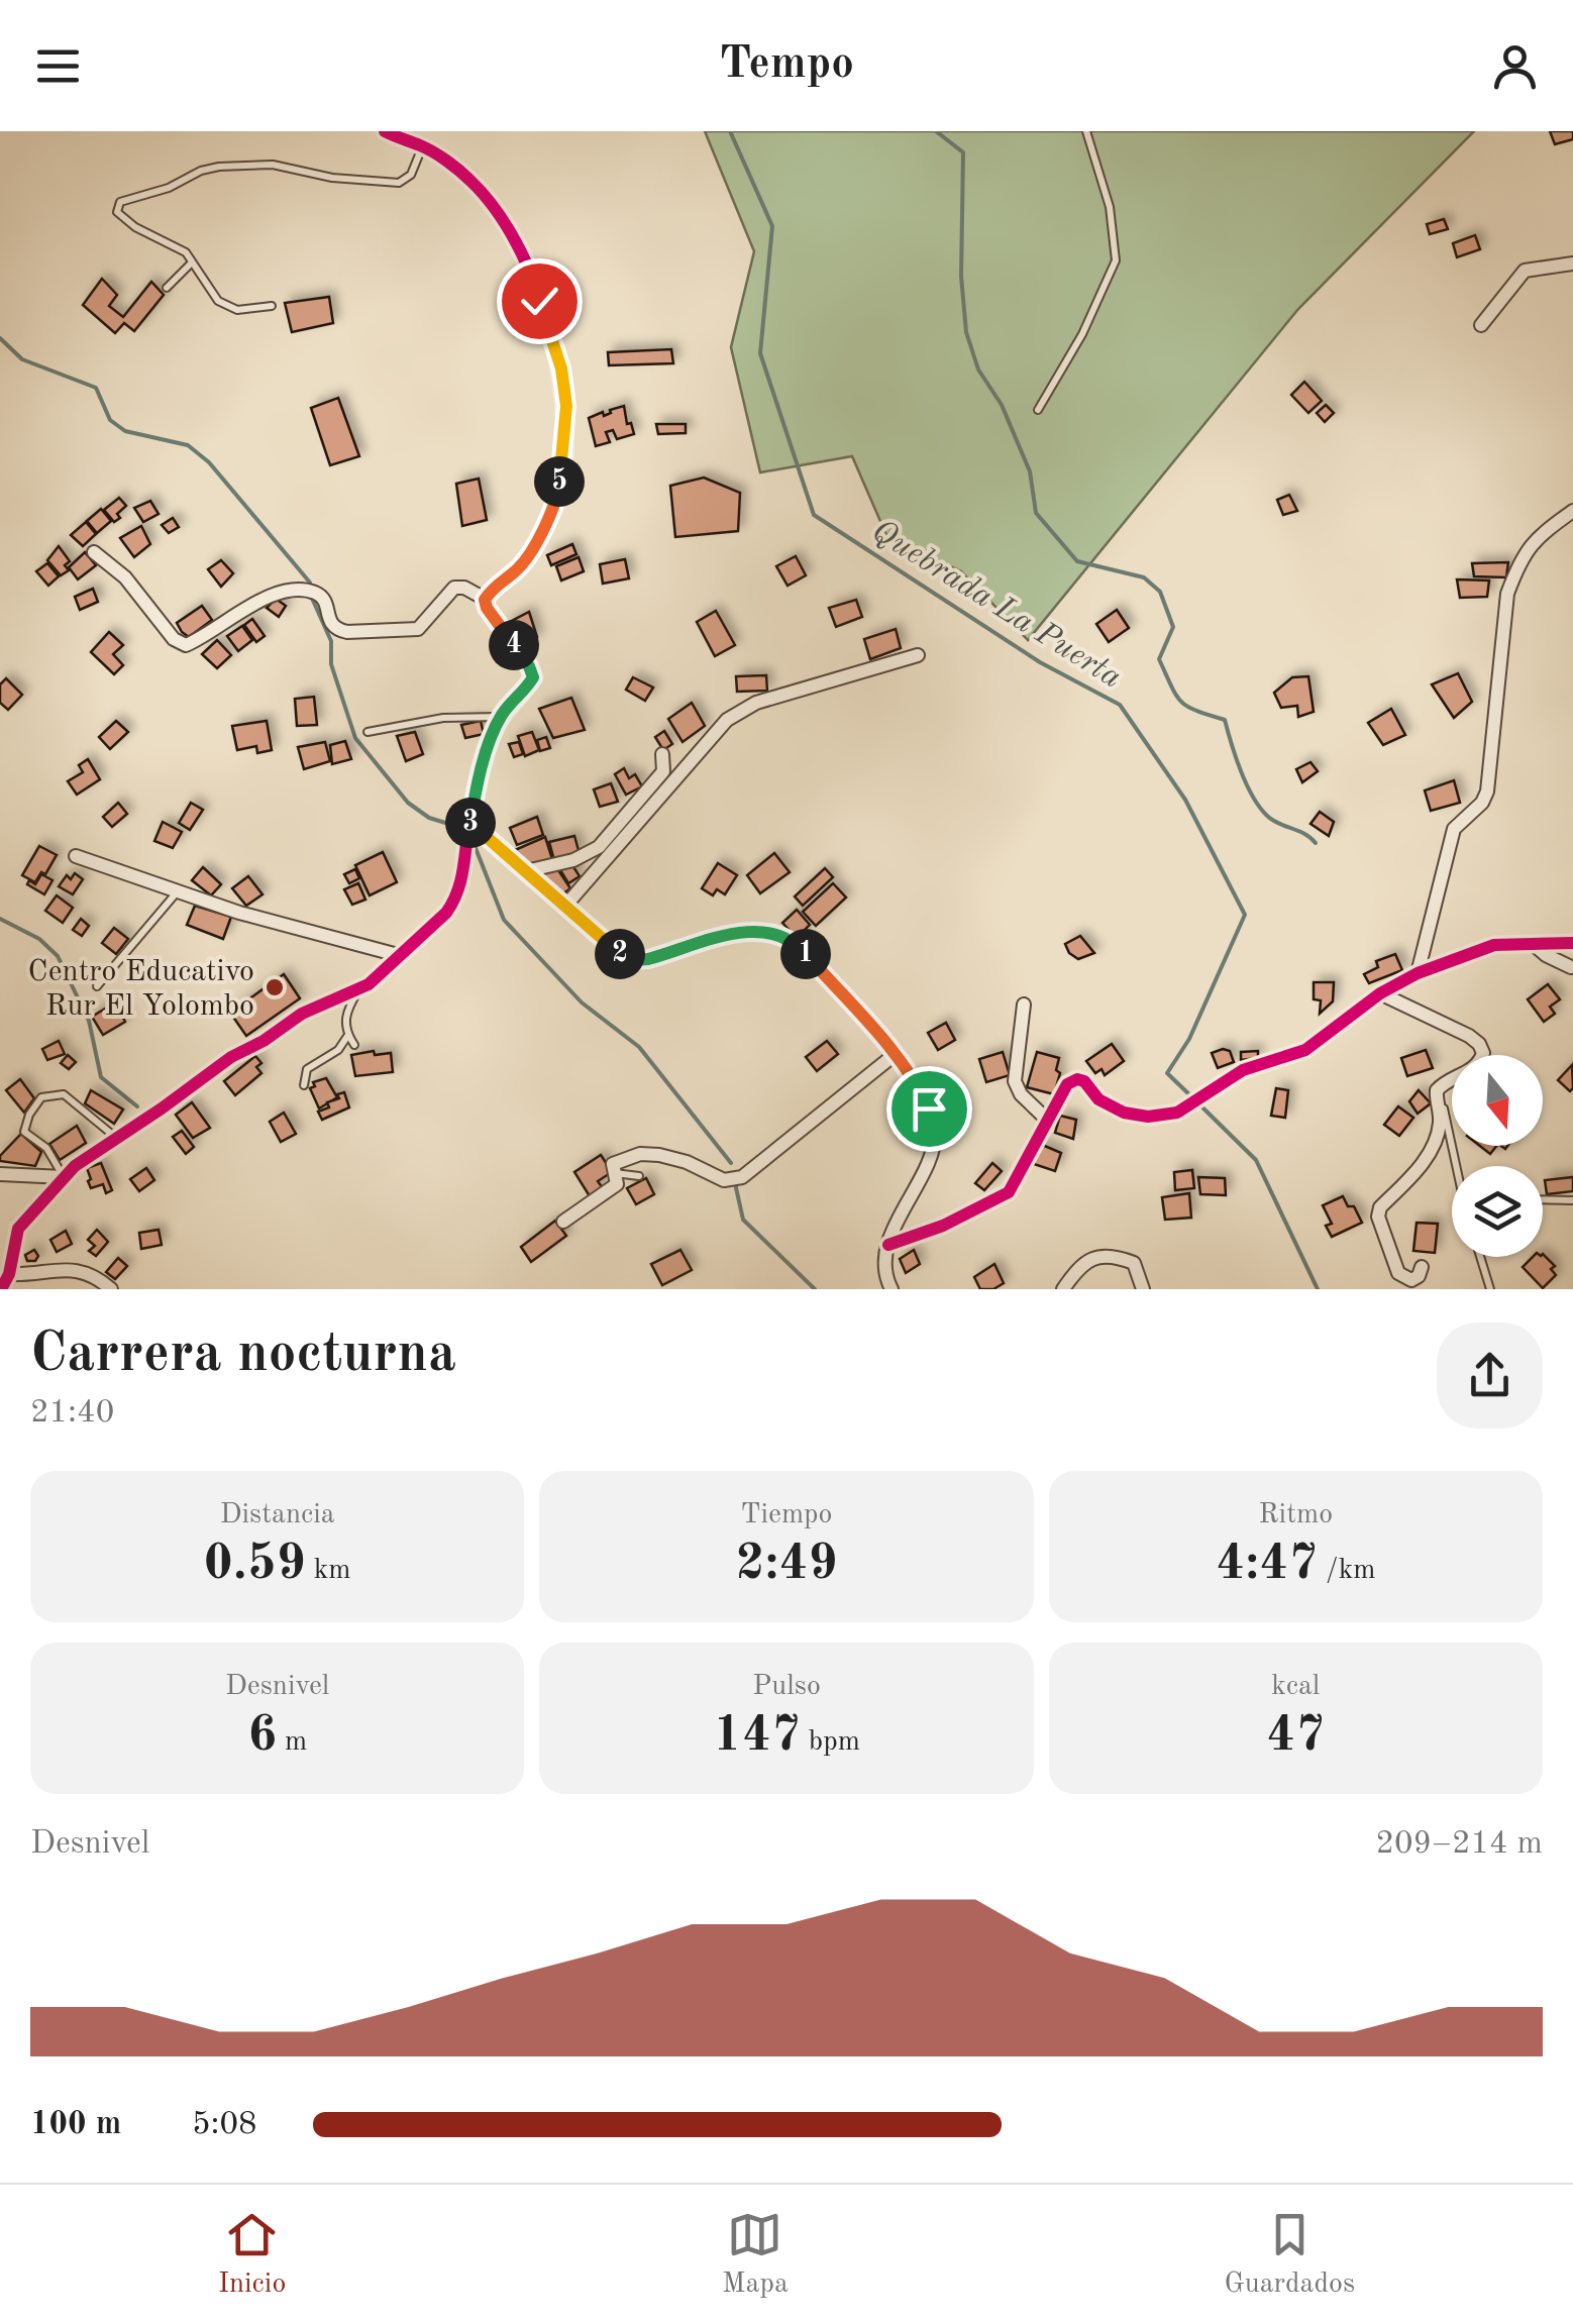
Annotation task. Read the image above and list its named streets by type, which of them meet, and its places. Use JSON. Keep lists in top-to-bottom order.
{
  "water": ["Quebrada La Puerta"],
  "places": ["Centro Educativo Rur El Yolombo"],
  "north": "bottom",
  "page": {
    "header": "Tempo",
    "pins": [
      "5",
      "4",
      "3",
      "1",
      "2"
    ],
    "heading": ["Carrera nocturna", "21:40"],
    "stats": [
      ["Distancia", "0.59 km"],
      ["Tiempo", "2:49"],
      ["Ritmo", "4:47 /km"],
      ["Desnivel", "6 m"],
      ["Pulso", "147 bpm"],
      ["kcal", "47"]
    ],
    "chart": ["Desnivel", "209–214 m"],
    "list": [
      {
        "name": "100 m",
        "note": "5:08"
      }
    ],
    "tabs": ["Inicio", "Mapa", "Guardados"]
  }
}
